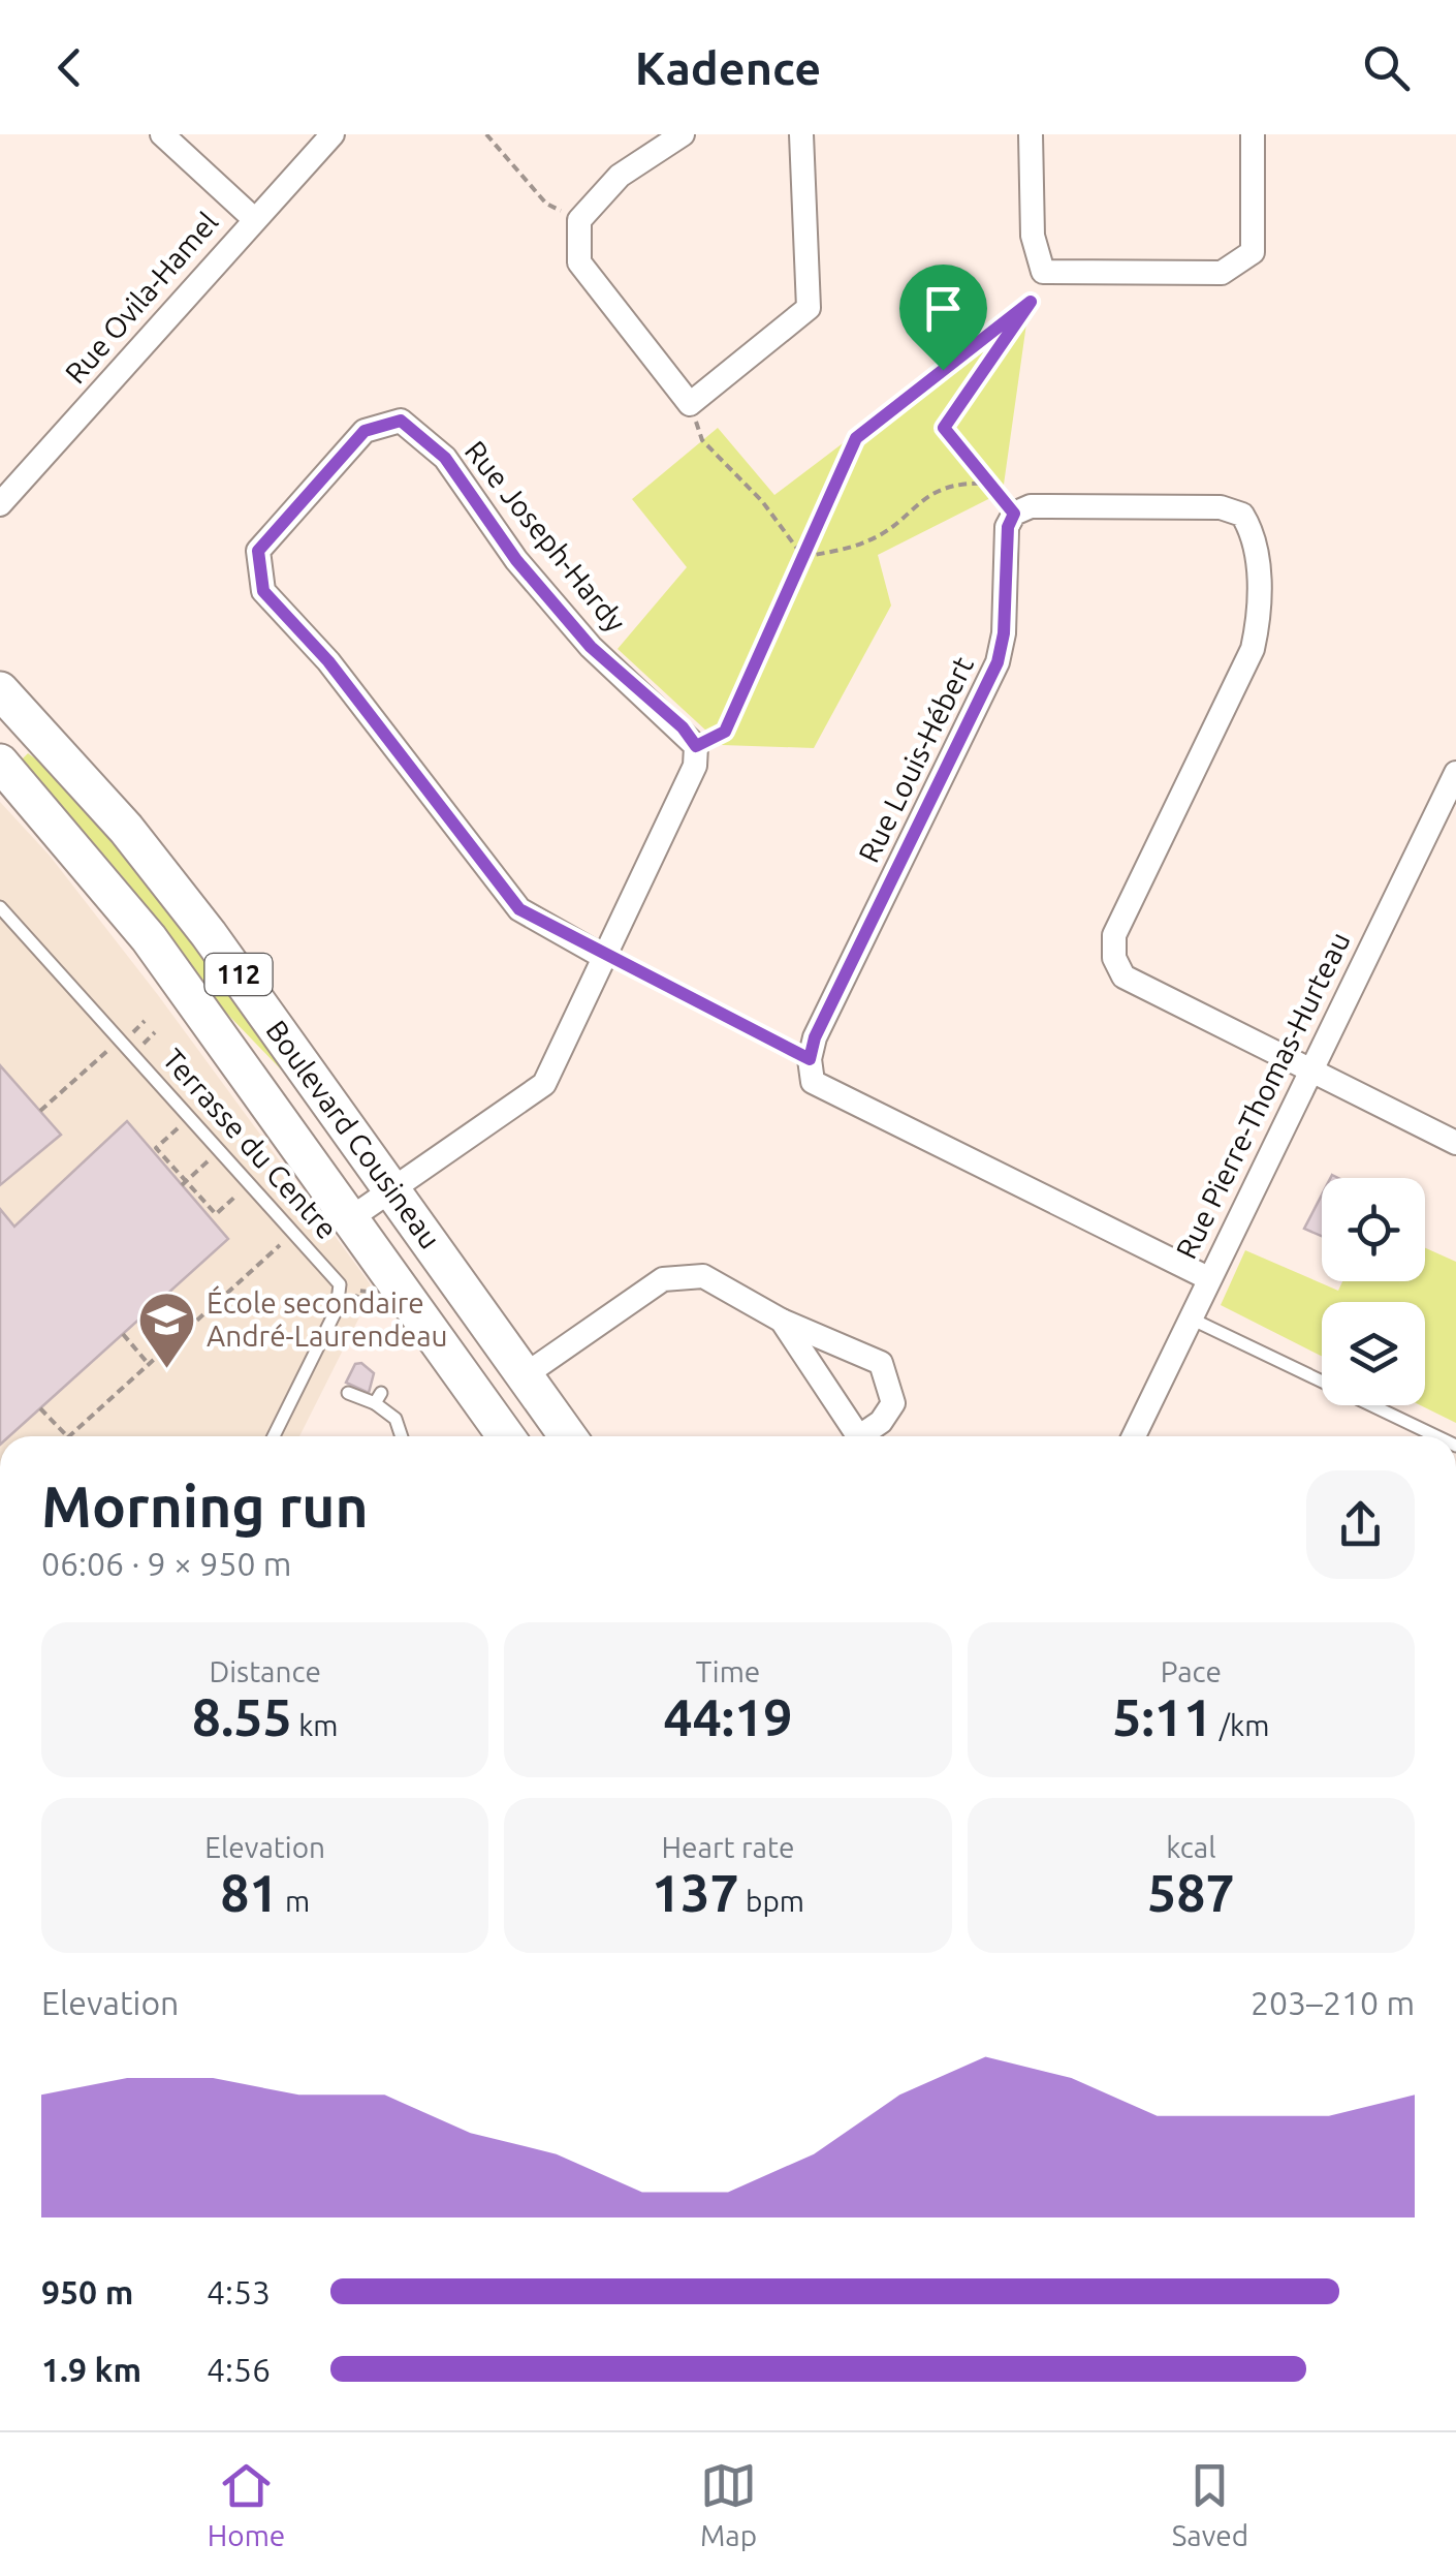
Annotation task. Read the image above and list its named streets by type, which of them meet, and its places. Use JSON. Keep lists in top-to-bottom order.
{
  "streets": {
    "main road": ["112", "Boulevard Cousineau"],
    "street": [
      "Rue Ovila-Hamel",
      "Rue Joseph-Hardy",
      "Rue Louis-Hébert",
      "Rue Pierre-Thomas-Hurteau"
    ],
    "lane": ["Terrasse du Centre"]
  },
  "places": {
    "school or university": ["École secondaire André-Laurendeau"]
  },
  "page": {
    "header": "Kadence",
    "heading": ["Morning run", "06:06 · 9 × 950 m"],
    "stats": [
      ["Distance", "8.55 km"],
      ["Time", "44:19"],
      ["Pace", "5:11 /km"],
      ["Elevation", "81 m"],
      ["Heart rate", "137 bpm"],
      ["kcal", "587"]
    ],
    "chart": ["Elevation", "203–210 m"],
    "list": [
      {
        "name": "950 m",
        "note": "4:53"
      },
      {
        "name": "1.9 km",
        "note": "4:56"
      }
    ],
    "tabs": ["Home", "Map", "Saved"]
  }
}
